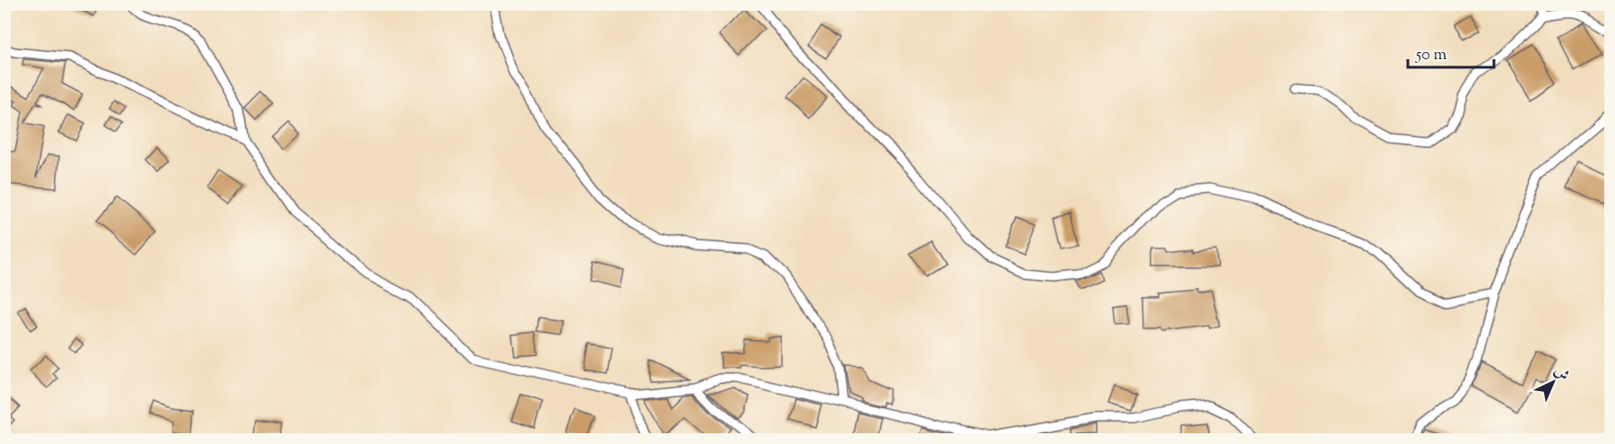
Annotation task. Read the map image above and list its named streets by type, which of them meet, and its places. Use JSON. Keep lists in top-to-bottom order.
{
  "scale_bar": "50 m",
  "north": "top right"
}
